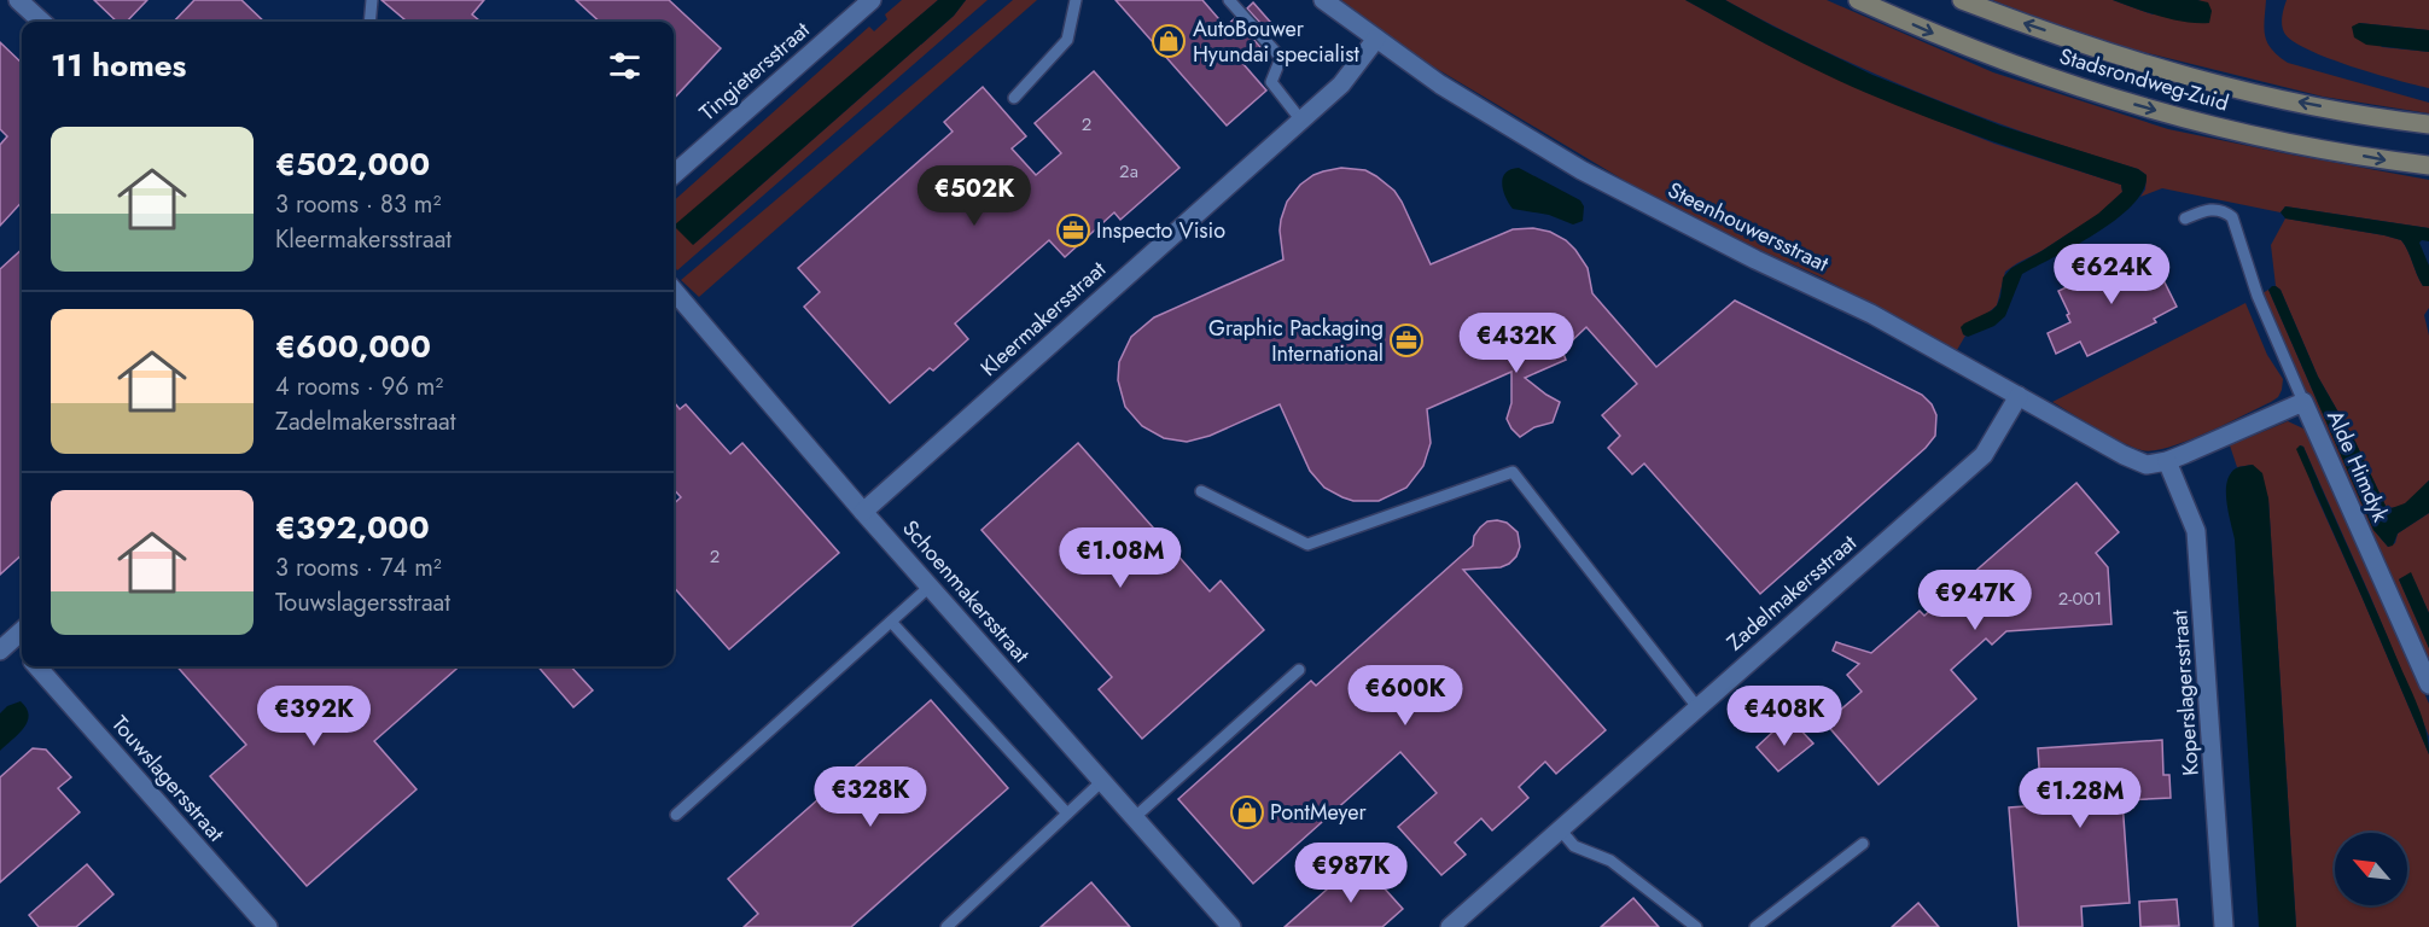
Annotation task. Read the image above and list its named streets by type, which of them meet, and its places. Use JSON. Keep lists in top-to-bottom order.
{
  "streets": {
    "main road": ["Stadsrondweg-Zuid"],
    "street": [
      "Tingietersstraat",
      "Steenhouwersstraat",
      "Kleermakersstraat",
      "Alde Himdyk",
      "Schoenmakersstraat",
      "Zadelmakersstraat",
      "Koperslagersstraat",
      "Touwslagersstraat"
    ]
  },
  "crossings": [
    ["Steenhouwersstraat", "Kleermakersstraat"],
    ["Steenhouwersstraat", "Alde Himdyk"],
    ["Steenhouwersstraat", "Zadelmakersstraat"],
    ["Steenhouwersstraat", "Koperslagersstraat"],
    ["Kleermakersstraat", "Schoenmakersstraat"],
    ["Alde Himdyk", "Koperslagersstraat"]
  ],
  "places": {
    "shop": ["AutoBouwer Hyundai specialist", "PontMeyer"],
    "office": ["Inspecto Visio", "Graphic Packaging International"]
  },
  "house_numbers": [
    "2",
    "2a",
    "2",
    "2-001"
  ],
  "north": "top left",
  "page": {
    "heading": "11 homes",
    "list": [
      {
        "name": "€502,000",
        "note": "3 rooms · 83 m² · Kleermakersstraat"
      },
      {
        "name": "€600,000",
        "note": "4 rooms · 96 m² · Zadelmakersstraat"
      },
      {
        "name": "€392,000",
        "note": "3 rooms · 74 m² · Touwslagersstraat"
      }
    ],
    "price": [
      "€502K",
      "€624K",
      "€432K",
      "€1.08M",
      "€947K",
      "€600K",
      "€392K",
      "€408K",
      "€328K",
      "€1.28M",
      "€987K"
    ]
  }
}
